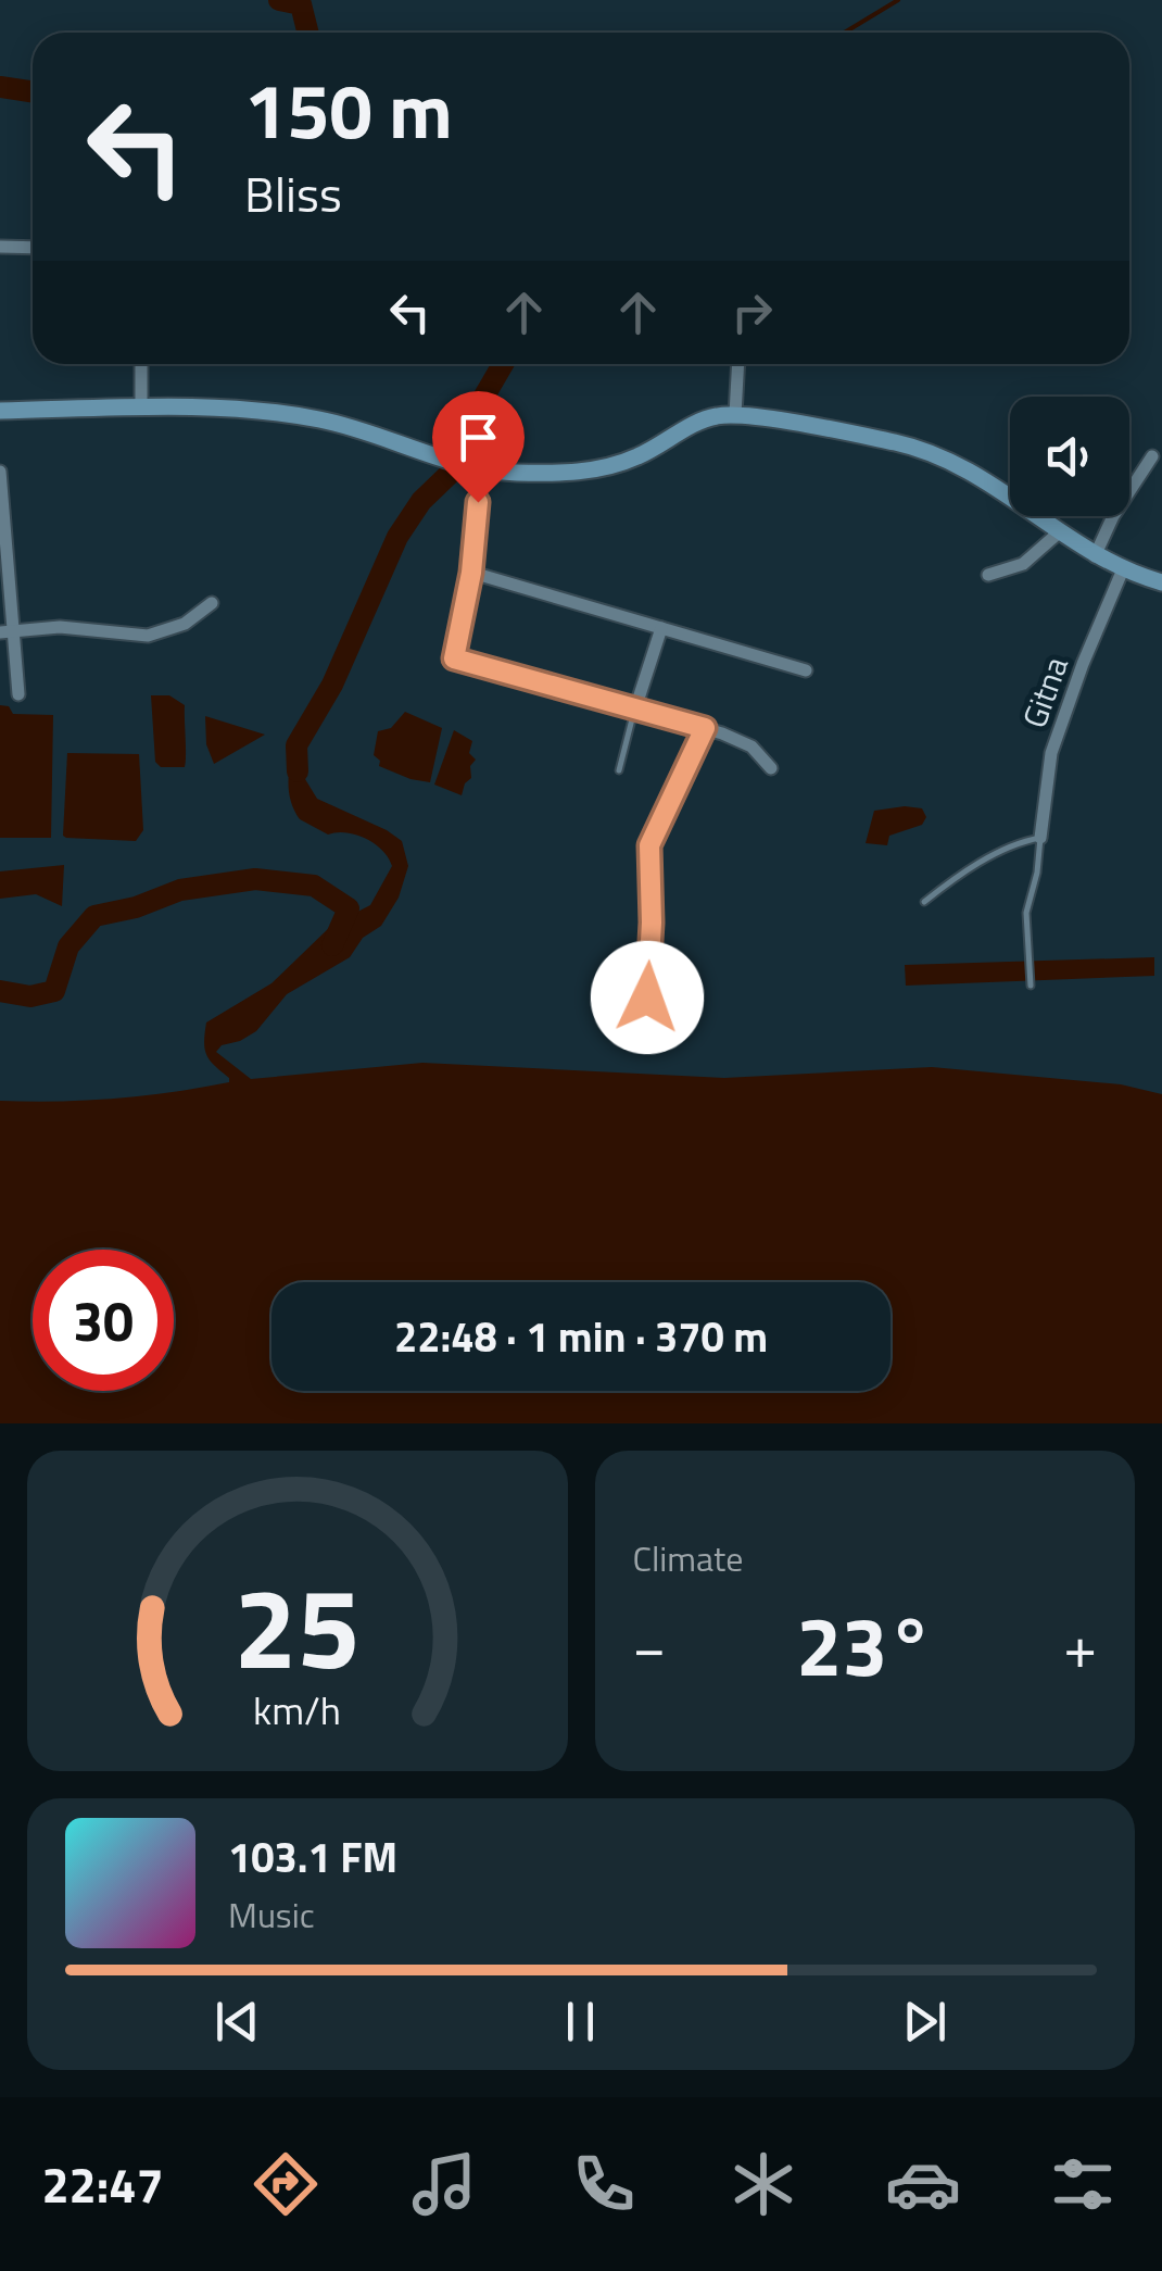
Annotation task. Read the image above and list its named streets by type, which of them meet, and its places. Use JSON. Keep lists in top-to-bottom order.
{
  "streets": {
    "street": ["Gitna"]
  },
  "page": {
    "turn": ["150 m", "Bliss"],
    "limit": "30",
    "trip": "22:48 · 1 min · 370 m",
    "tile": "Climate",
    "heat": ["−", "23°", "+"],
    "song": ["103.1 FM", "Music"],
    "tabs": "22:47",
    "gauge": ["25", "km/h"]
  }
}
